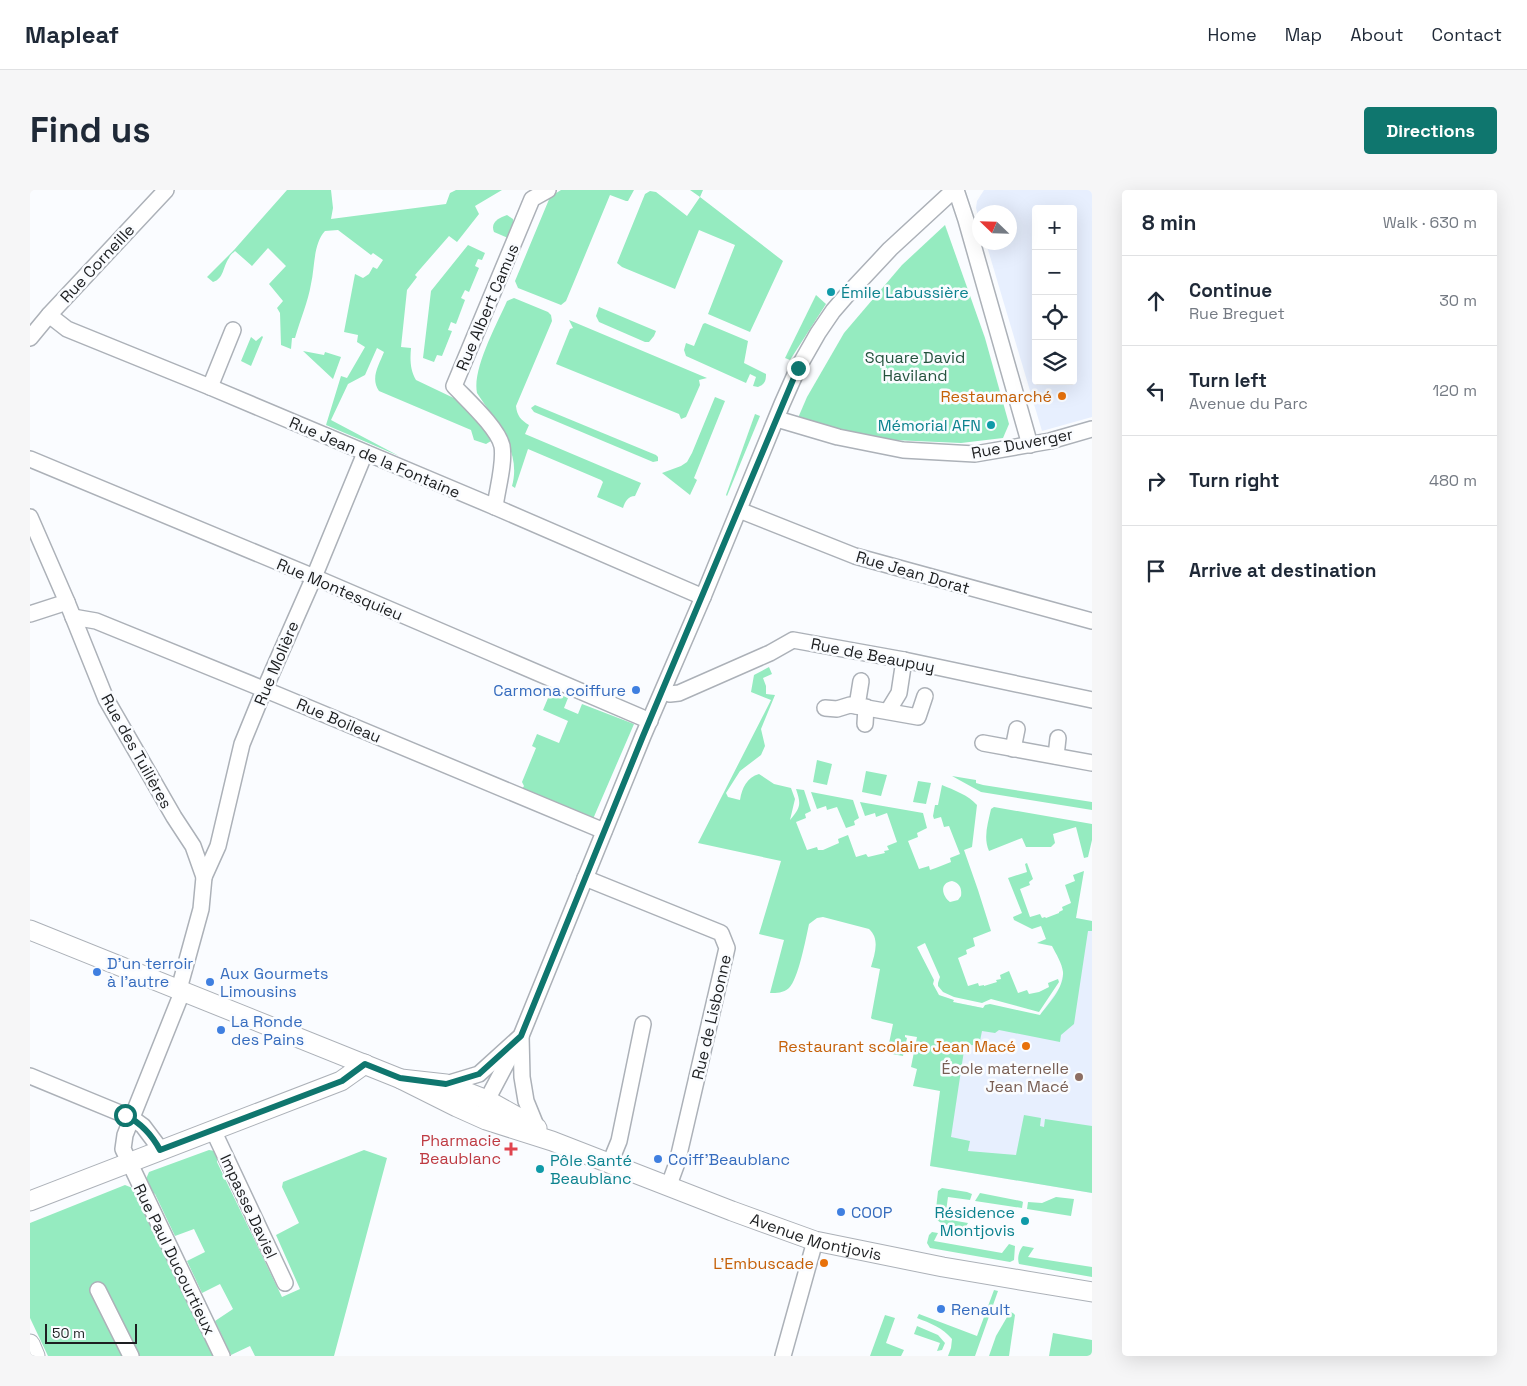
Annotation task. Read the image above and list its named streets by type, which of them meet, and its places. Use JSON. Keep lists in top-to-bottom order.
{
  "streets": {
    "main road": ["Avenue Montjovis"],
    "street": [
      "Rue Corneille",
      "Rue Albert Camus",
      "Rue Duverger",
      "Rue Jean de la Fontaine",
      "Rue Jean Dorat",
      "Rue Montesquieu",
      "Rue de Beaupuy",
      "Rue Molière",
      "Rue Boileau",
      "Rue des Tuilières",
      "Rue de Lisbonne",
      "Impasse Daviel",
      "Rue Paul Ducourtieux"
    ]
  },
  "crossings": [
    ["Rue Corneille", "Rue Jean de la Fontaine"],
    ["Rue Albert Camus", "Rue Jean de la Fontaine"],
    ["Rue Jean de la Fontaine", "Rue Molière"],
    ["Rue Montesquieu", "Rue Molière"],
    ["Rue Molière", "Rue Boileau"],
    ["Rue Molière", "Rue des Tuilières"],
    ["Rue Boileau", "Rue des Tuilières"],
    ["Rue des Tuilières", "Rue Paul Ducourtieux"],
    ["Rue de Lisbonne", "Avenue Montjovis"]
  ],
  "parks": ["Square David Haviland"],
  "places": {
    "other": [
      "Émile Labussière",
      "Restaumarché",
      "Mémorial AFN",
      "Carmona coiffure",
      "D'un terroir à l'autre",
      "Aux Gourmets Limousins",
      "La Ronde des Pains",
      "Restaurant scolaire Jean Macé",
      "École maternelle Jean Macé",
      "Coiff'Beaublanc",
      "Pôle Santé Beaublanc",
      "COOP",
      "Résidence Montjovis",
      "L'Embuscade",
      "Renault"
    ],
    "health": ["Pharmacie Beaublanc"]
  },
  "scale_bar": "50 m",
  "north": "top left",
  "page": {
    "header": "Mapleaf",
    "nav": [
      "Home",
      "Map",
      "About",
      "Contact"
    ],
    "buttons": "Directions",
    "title": "Find us",
    "heading": ["8 min", "Walk · 630 m"],
    "map_buttons": ["+", "−"],
    "list": [
      ["Continue", "Rue Breguet", "30 m"],
      ["Turn left", "Avenue du Parc", "120 m"],
      ["Turn right", "480 m"],
      "Arrive at destination"
    ],
    "scale": "50 m"
  }
}
